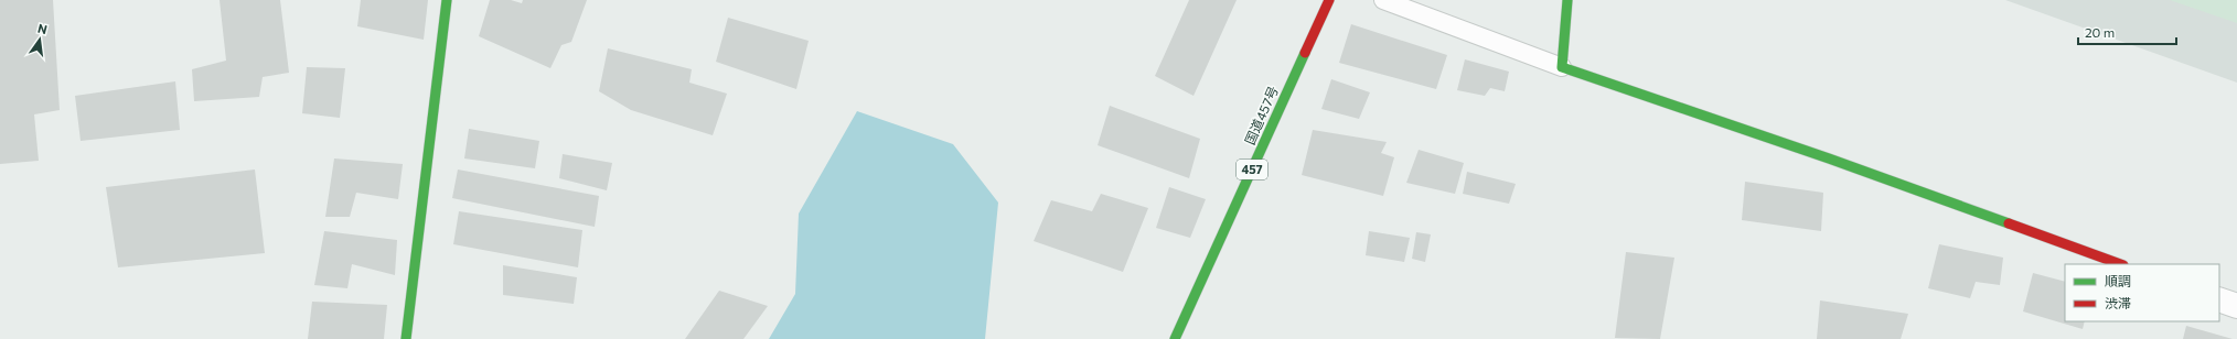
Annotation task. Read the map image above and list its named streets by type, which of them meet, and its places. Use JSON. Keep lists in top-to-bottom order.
{
  "streets": {
    "main road": ["国道457号", "457"]
  },
  "legend": ["順調", "渋滞"],
  "scale_bar": "20 m",
  "north": "top"
}
